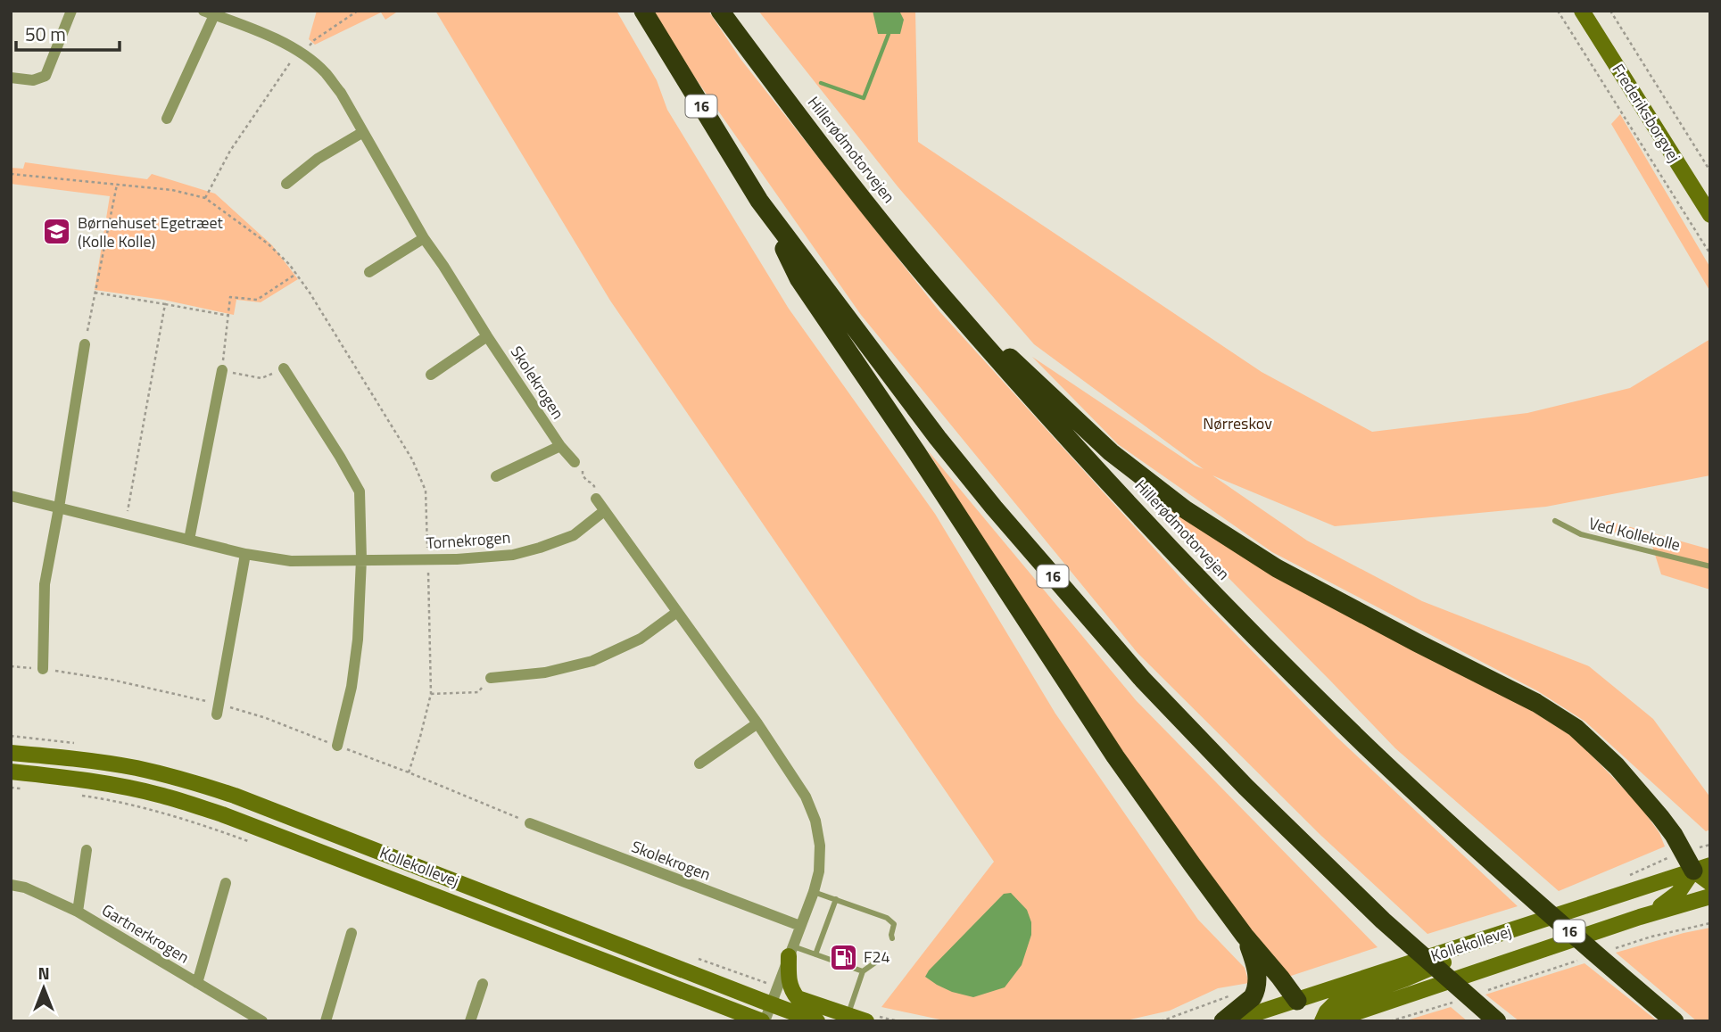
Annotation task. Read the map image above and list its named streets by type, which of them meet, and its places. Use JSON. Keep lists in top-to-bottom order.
{
  "streets": {
    "highway": ["16", "Hillerødmotorvejen"],
    "street": [
      "Frederiksborgvej",
      "Skolekrogen",
      "Tornekrogen",
      "Kollekollevej",
      "Gartnerkrogen"
    ],
    "lane": ["Ved Kollekolle"]
  },
  "parks": ["Nørreskov"],
  "places": {
    "school or university": ["Børnehuset Egetræet (Kolle Kolle)"],
    "fuel station": ["F24"]
  },
  "scale_bar": "50 m",
  "north": "top"
}
